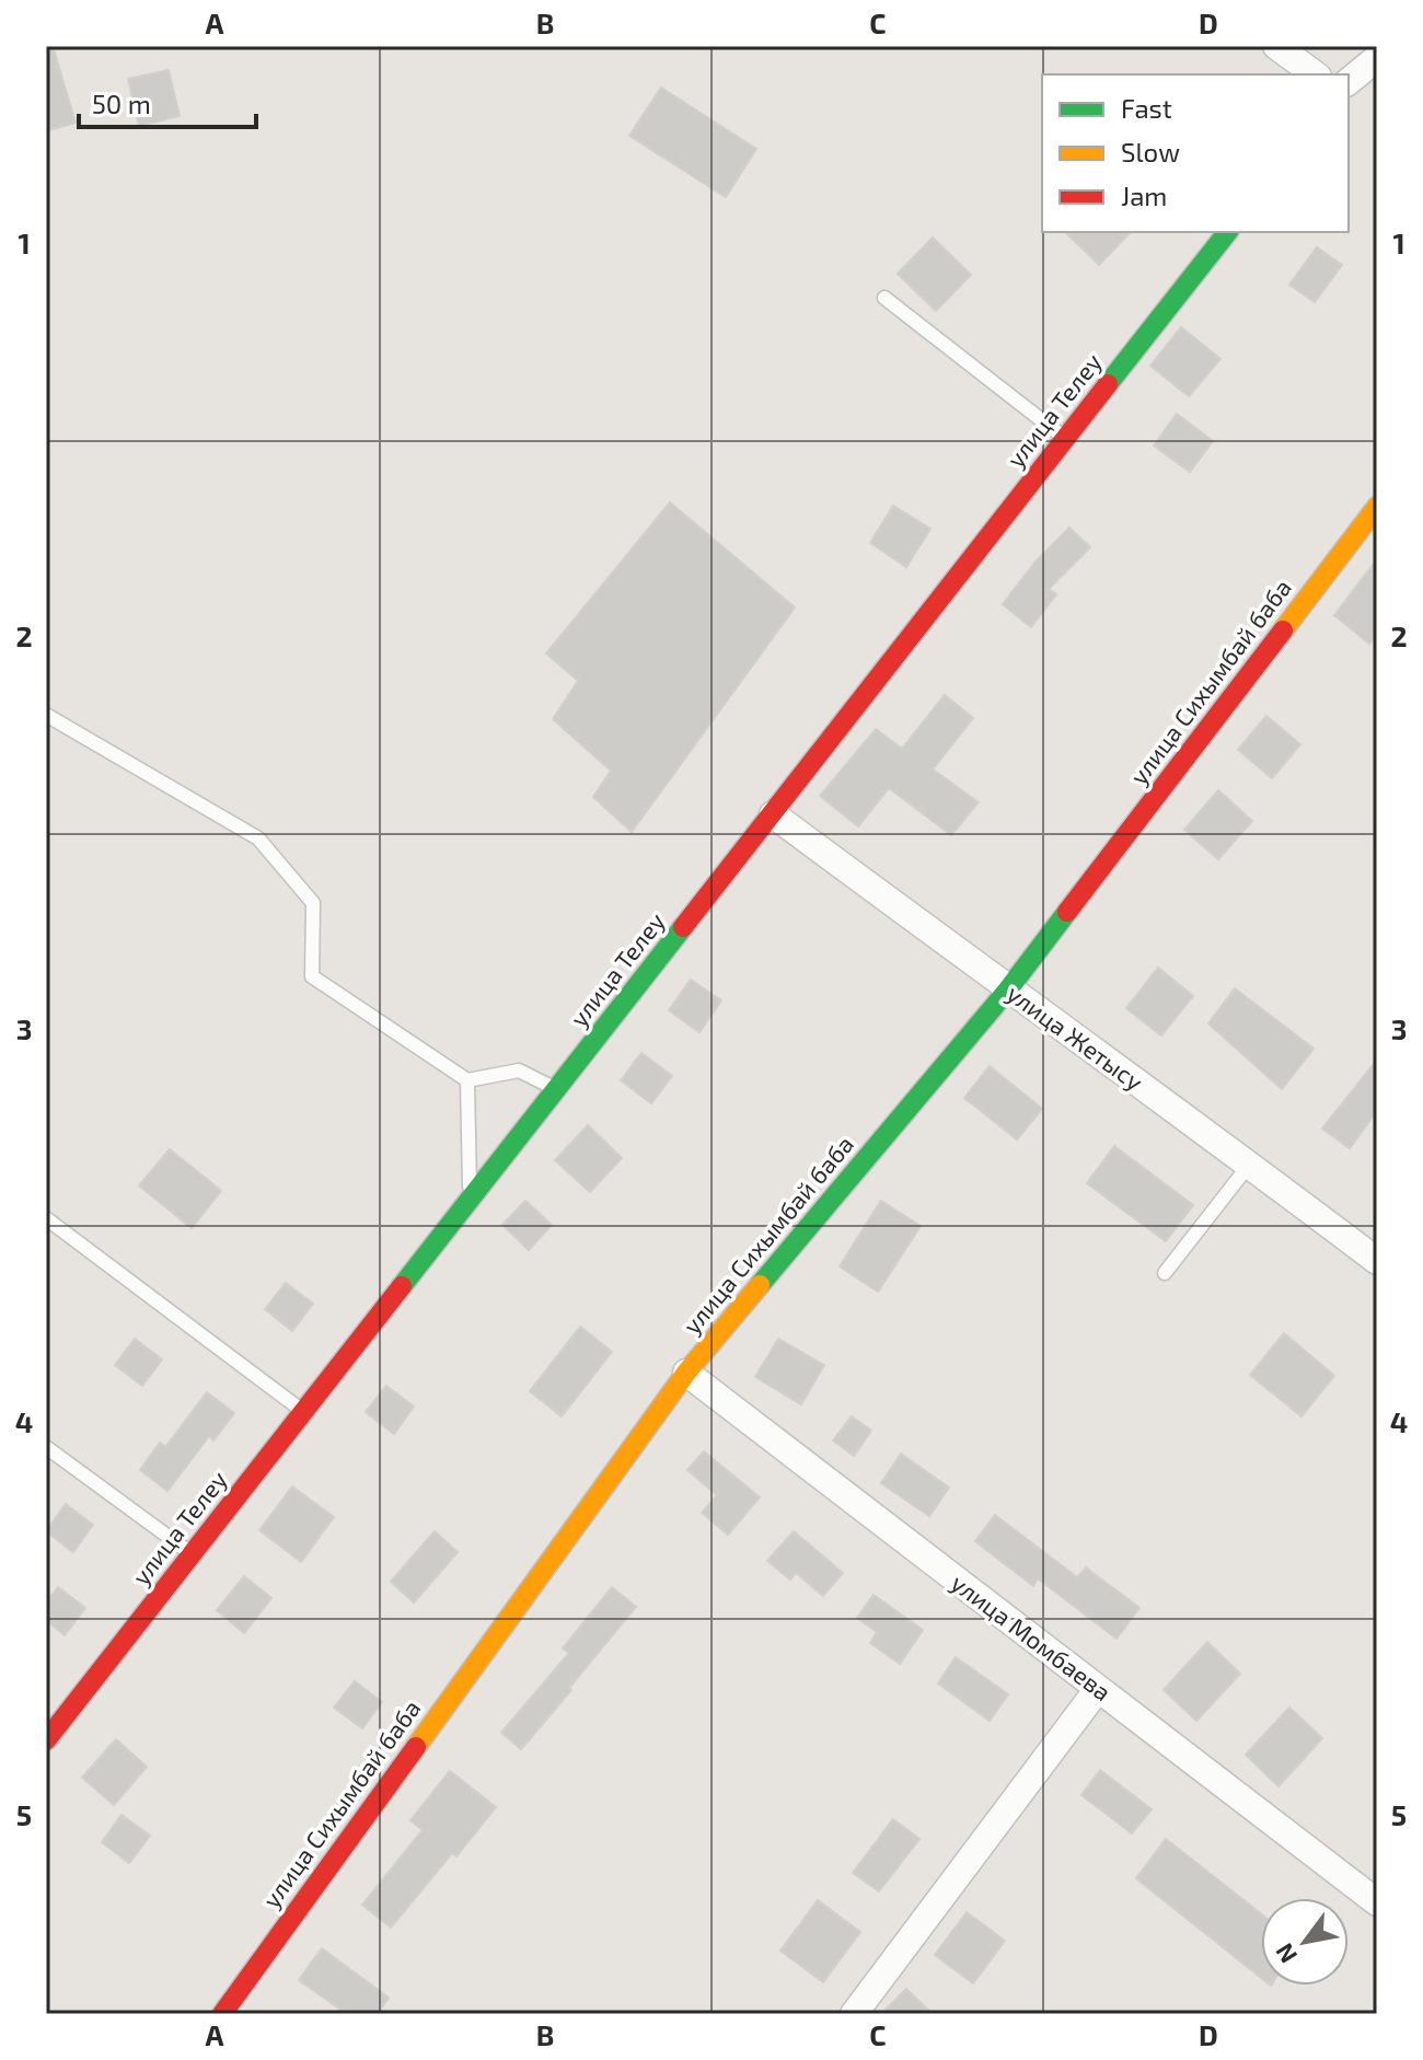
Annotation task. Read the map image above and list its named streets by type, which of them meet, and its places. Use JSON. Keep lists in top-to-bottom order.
{
  "streets": {
    "street": [
      "улица Телеу",
      "улица Сихымбай баба",
      "улица Жетысу",
      "улица Момбаева"
    ]
  },
  "crossings": [
    ["улица Телеу", "улица Жетысу"],
    ["улица Сихымбай баба", "улица Жетысу"],
    ["улица Сихымбай баба", "улица Момбаева"]
  ],
  "legend": ["Fast", "Slow", "Jam"],
  "scale_bar": "50 m",
  "north": "bottom left",
  "grid": {
    "columns": [
      "A",
      "B",
      "C",
      "D"
    ],
    "rows": [
      "1",
      "2",
      "3",
      "4",
      "5"
    ]
  }
}
